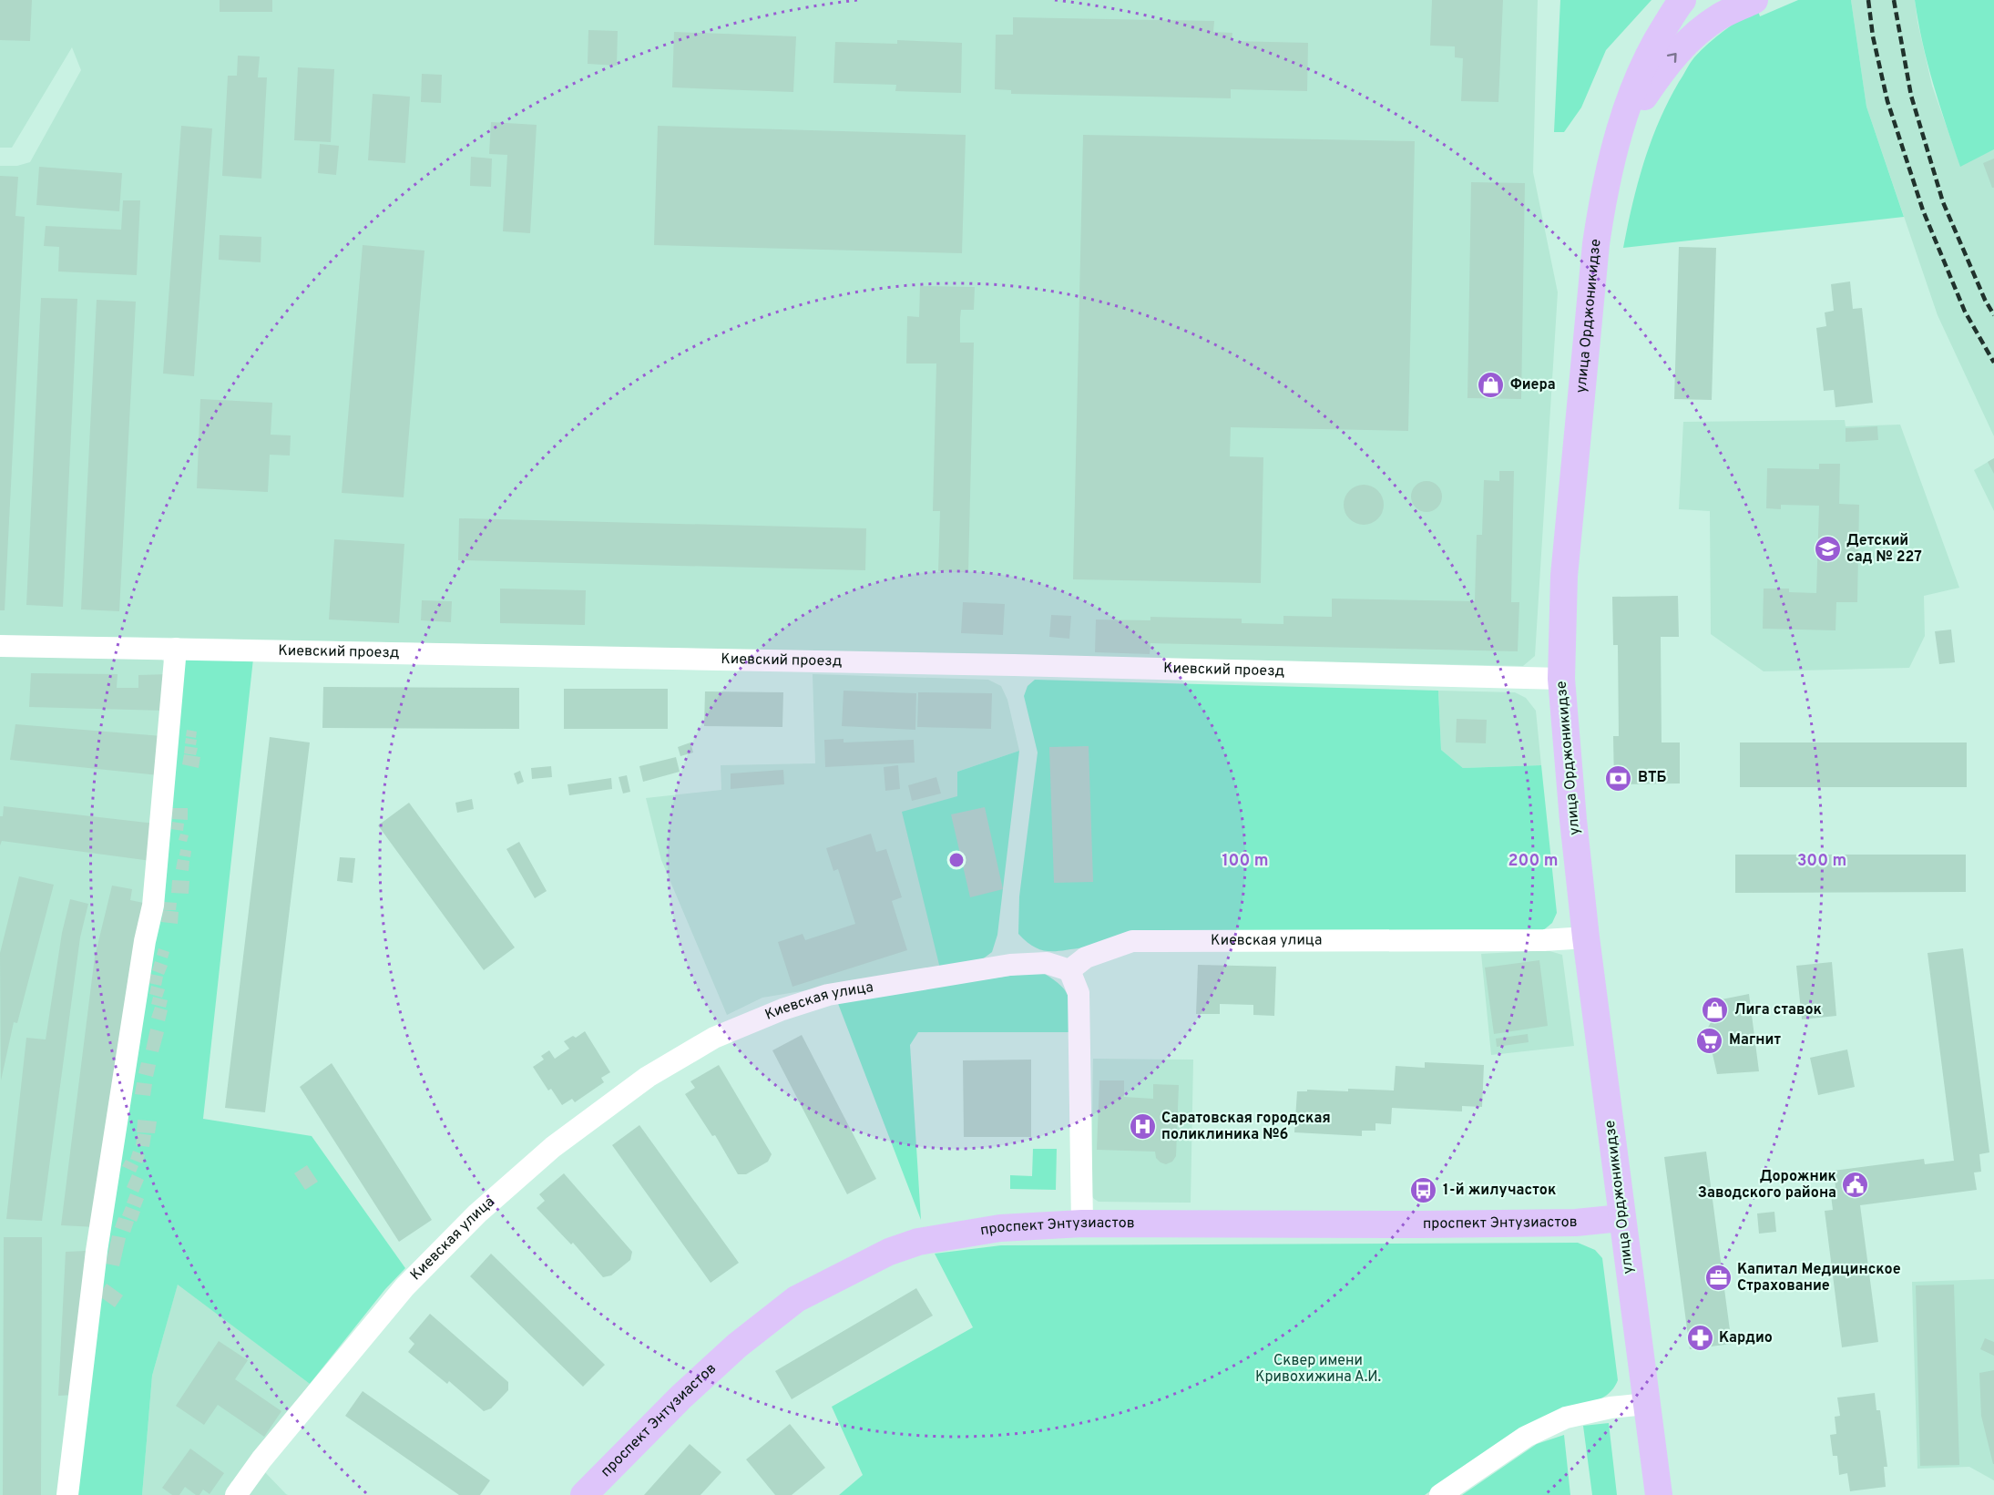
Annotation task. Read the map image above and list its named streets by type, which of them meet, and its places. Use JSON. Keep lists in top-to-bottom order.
{
  "streets": {
    "main road": ["улица Орджоникидзе", "проспект Энтузиастов"],
    "street": ["Киевский проезд", "Киевская улица"]
  },
  "crossings": [
    ["улица Орджоникидзе", "Киевский проезд"],
    ["улица Орджоникидзе", "Киевская улица"],
    ["улица Орджоникидзе", "проспект Энтузиастов"]
  ],
  "parks": ["Сквер имени Кривохижина А.И."],
  "places": {
    "shop": ["Фиера", "Лига ставок"],
    "school or university": ["Детский сад № 227"],
    "bank": ["ВТБ"],
    "supermarket": ["Магнит"],
    "hospital": ["Саратовская городская поликлиника №6"],
    "public building": ["Дорожник Заводского района"],
    "bus stop": ["1-й жилучасток"],
    "office": ["Капитал Медицинское Страхование"],
    "pharmacy": ["Кардио"]
  },
  "rings": ["100 m", "200 m", "300 m"]
}
